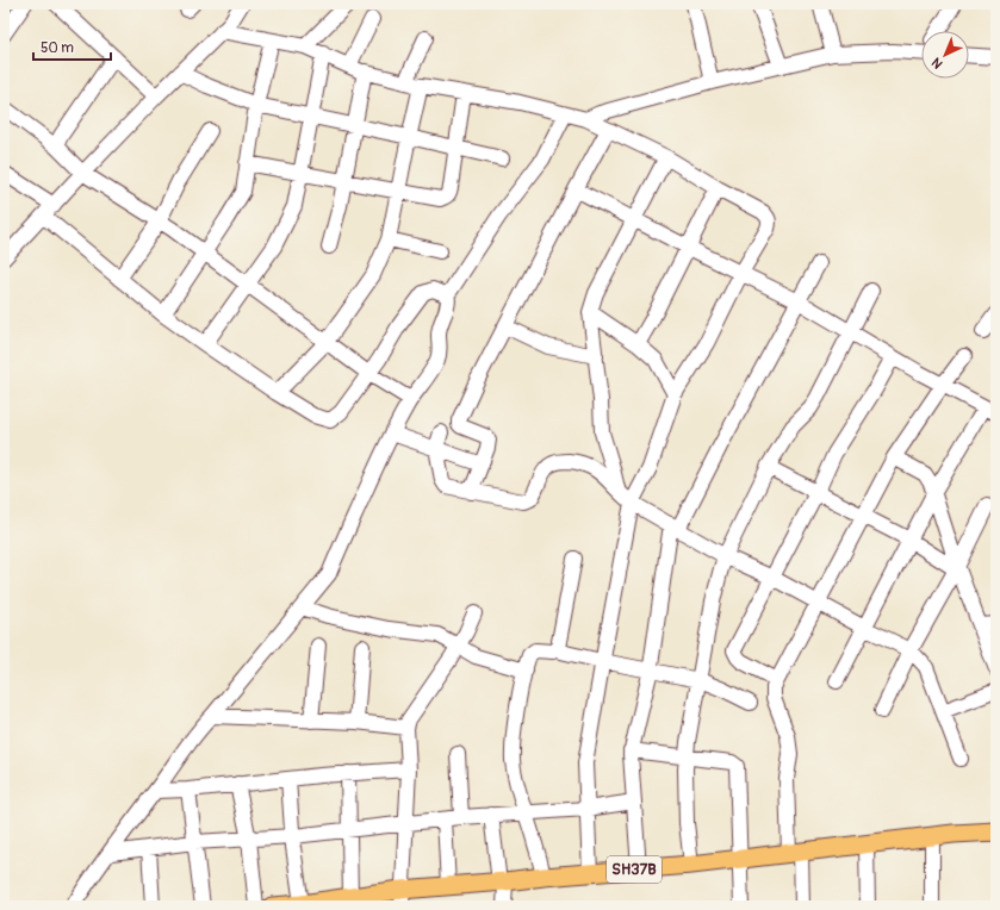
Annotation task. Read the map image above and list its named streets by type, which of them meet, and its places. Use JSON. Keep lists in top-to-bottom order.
{
  "streets": {
    "main road": ["SH37B"]
  },
  "scale_bar": "50 m",
  "north": "bottom left"
}
